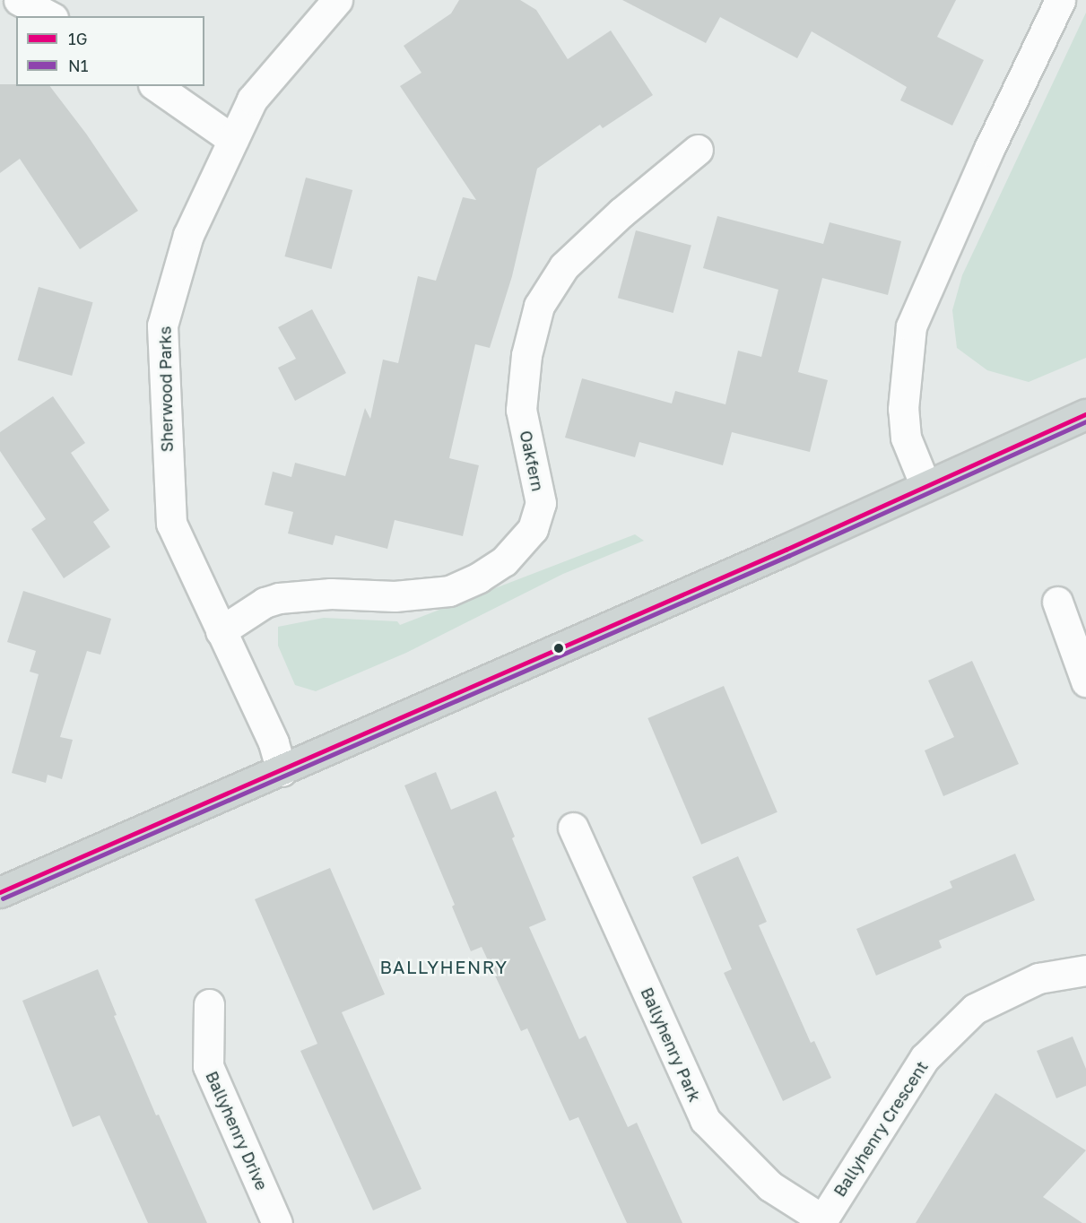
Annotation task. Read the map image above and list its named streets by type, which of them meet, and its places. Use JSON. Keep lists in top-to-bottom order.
{
  "streets": {
    "street": [
      "Sherwood Parks",
      "Oakfern",
      "Ballyhenry Park",
      "Ballyhenry Crescent",
      "Ballyhenry Drive"
    ]
  },
  "crossings": [
    ["Sherwood Parks", "Oakfern"],
    ["Ballyhenry Park", "Ballyhenry Crescent"]
  ],
  "districts": ["BALLYHENRY"],
  "lines": ["transit line 1G", "transit line N1"],
  "legend": ["1G", "N1"]
}
